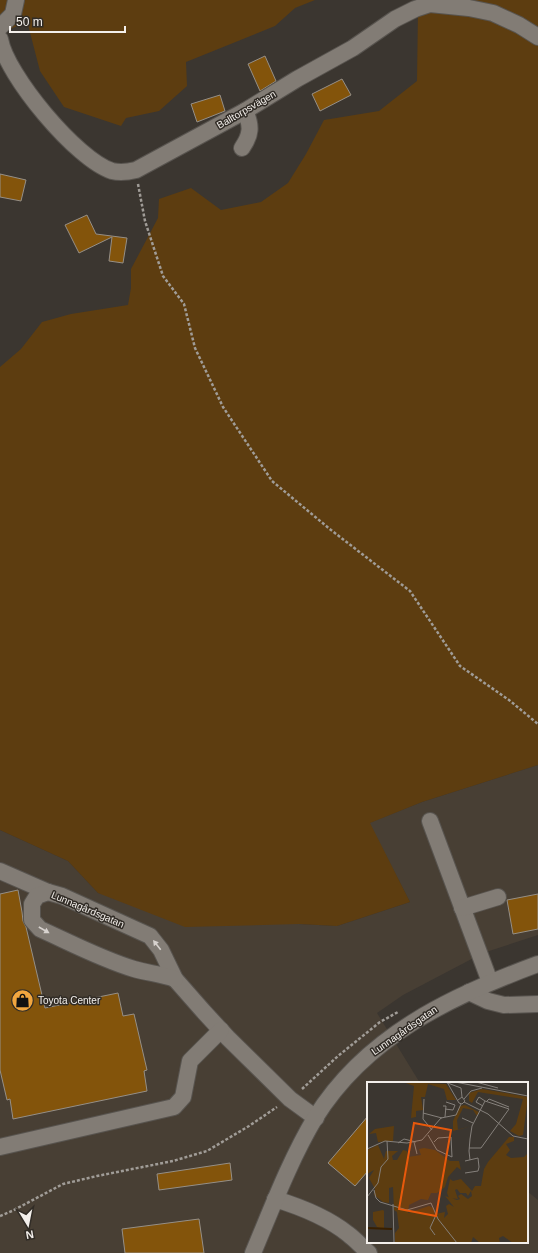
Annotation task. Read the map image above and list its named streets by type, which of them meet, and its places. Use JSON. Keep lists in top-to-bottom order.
{
  "streets": {
    "street": ["Balltorpsvägen", "Lunnagårdsgatan"]
  },
  "places": {
    "shop": ["Toyota Center"]
  },
  "scale_bar": "50 m",
  "north": "bottom"
}
